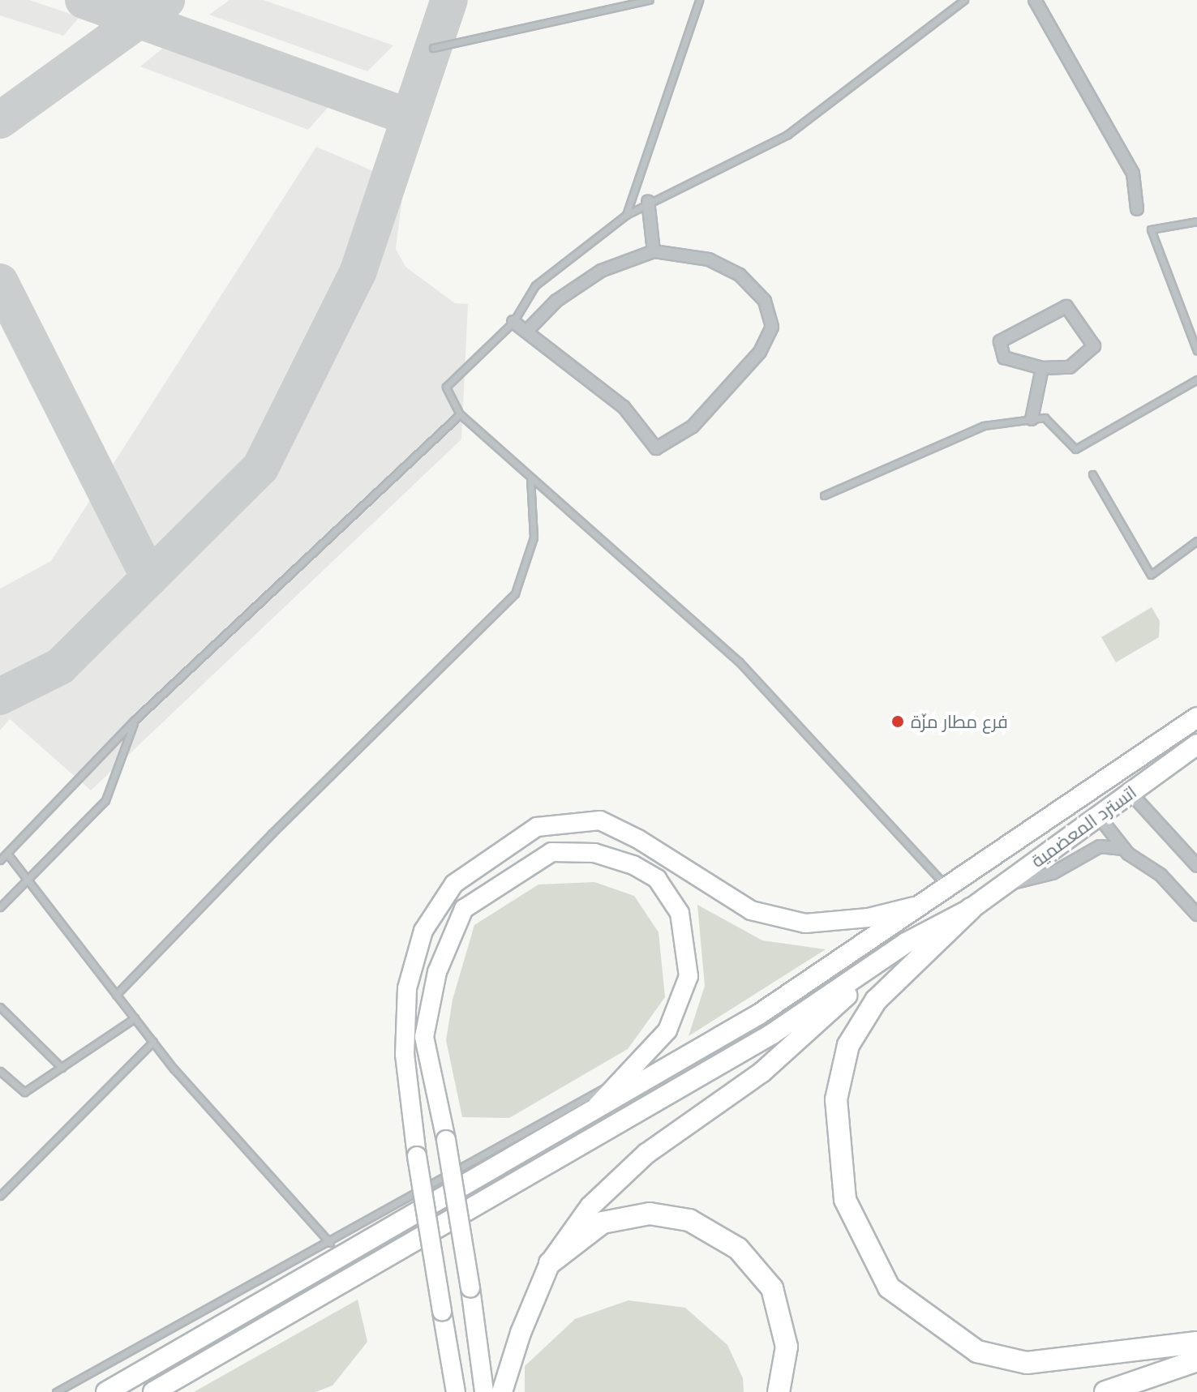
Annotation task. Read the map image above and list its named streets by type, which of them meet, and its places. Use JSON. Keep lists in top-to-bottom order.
{
  "streets": {
    "highway": ["اتسترد المعضمية"]
  },
  "places": ["فرع مطار مزّة"]
}
